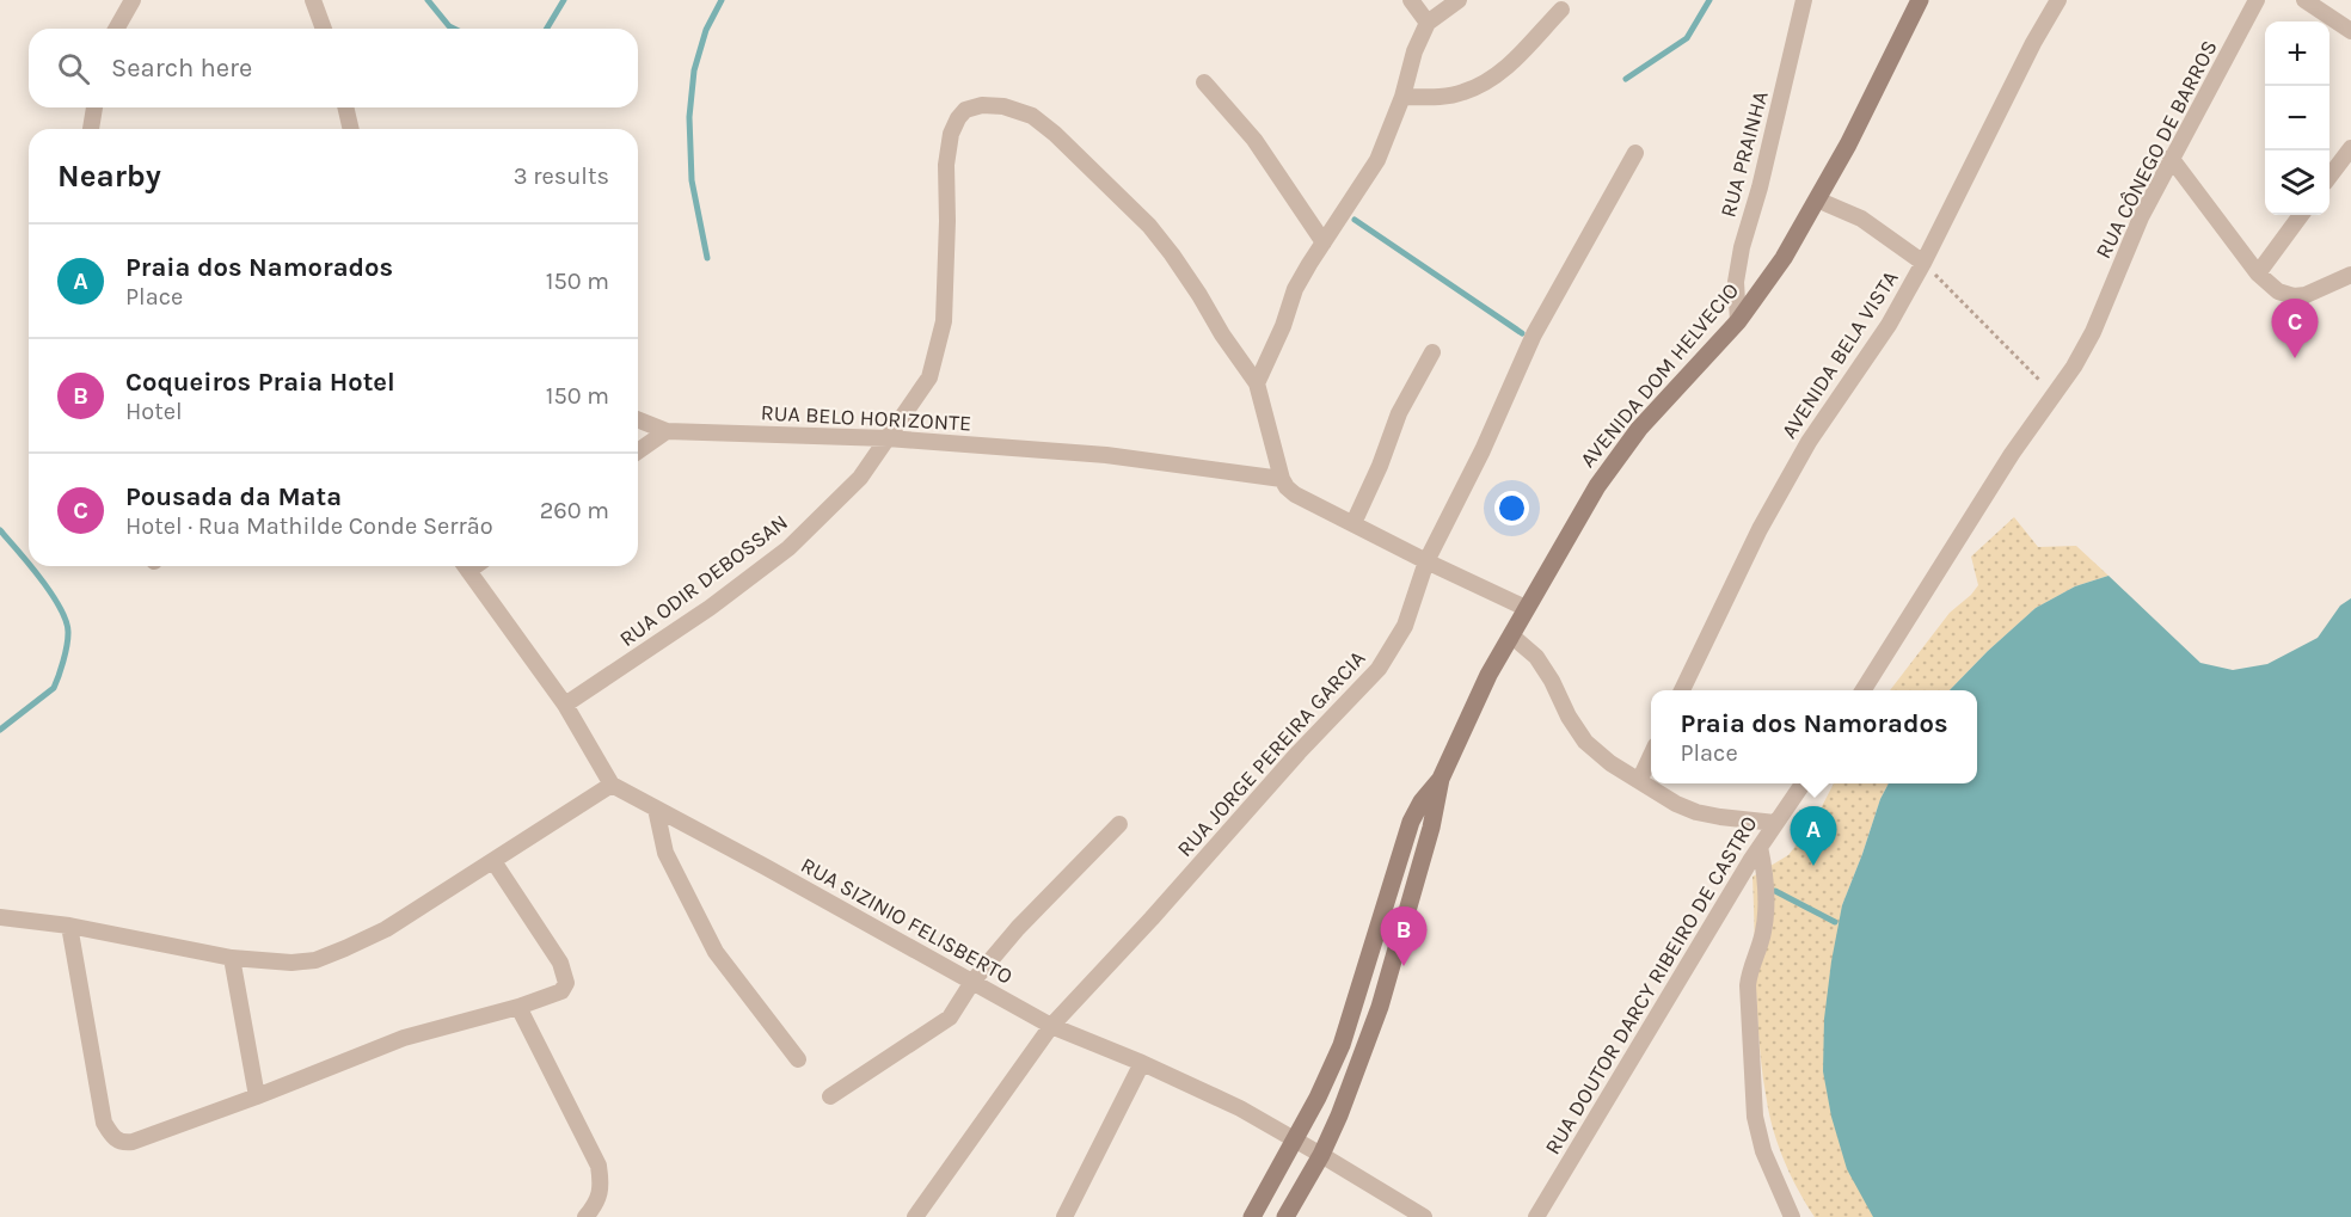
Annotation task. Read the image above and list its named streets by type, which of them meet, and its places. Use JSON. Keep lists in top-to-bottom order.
{
  "streets": {
    "street": [
      "RUA CÔNEGO DE BARROS",
      "RUA PRAINHA",
      "AVENIDA BELA VISTA",
      "AVENIDA DOM HELVECIO",
      "RUA BELO HORIZONTE",
      "RUA ODIR DEBOSSAN",
      "RUA JORGE PEREIRA GARCIA",
      "RUA SIZINIO FELISBERTO",
      "RUA DOUTOR DARCY RIBEIRO DE CASTRO"
    ]
  },
  "crossings": [
    ["RUA PRAINHA", "AVENIDA DOM HELVECIO"],
    ["RUA BELO HORIZONTE", "RUA ODIR DEBOSSAN"],
    ["RUA JORGE PEREIRA GARCIA", "RUA SIZINIO FELISBERTO"]
  ],
  "page": {
    "map_buttons": ["+", "−"],
    "search": "Search here",
    "heading": ["Nearby", "3 results"],
    "list": [
      {
        "mark": "A",
        "name": "Praia dos Namorados",
        "note": "Place",
        "value": "150 m"
      },
      {
        "mark": "B",
        "name": "Coqueiros Praia Hotel",
        "note": "Hotel",
        "value": "150 m"
      },
      {
        "mark": "C",
        "name": "Pousada da Mata",
        "note": "Hotel · Rua Mathilde Conde Serrão",
        "value": "260 m"
      }
    ],
    "pins": ["C", "A", "B"],
    "popup": ["Praia dos Namorados", "Place"]
  }
}
